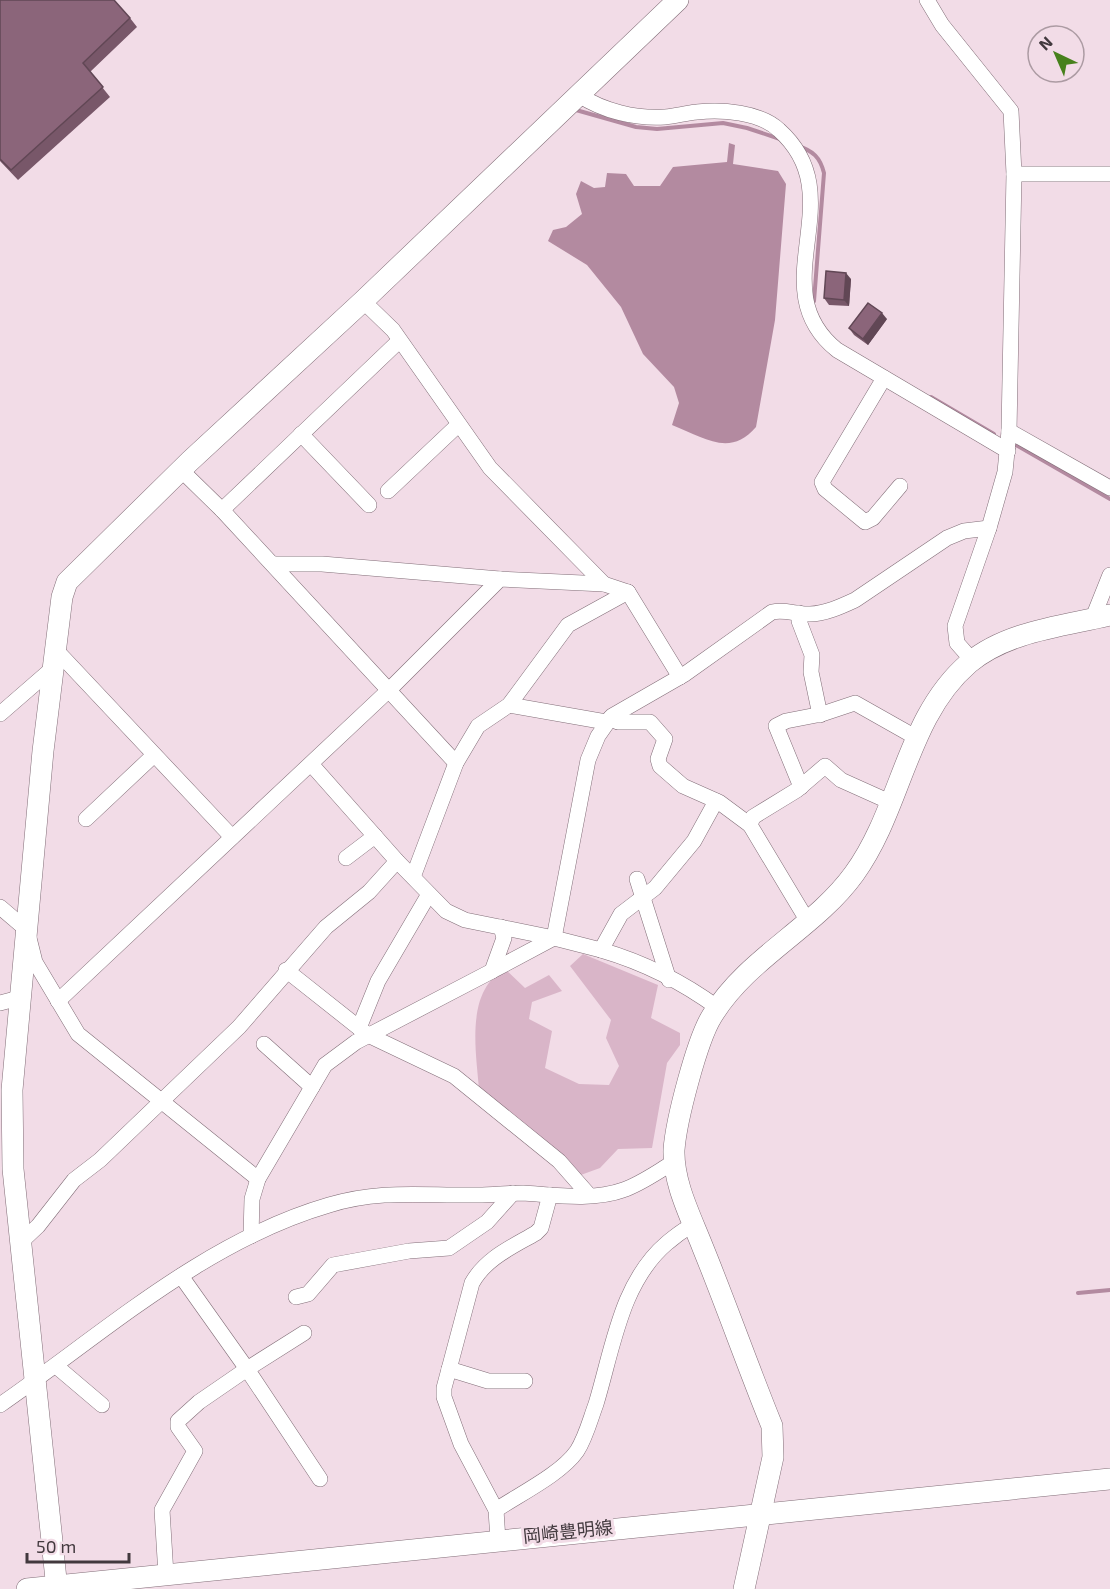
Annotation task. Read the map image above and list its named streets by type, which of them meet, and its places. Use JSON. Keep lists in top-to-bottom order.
{
  "streets": {
    "street": ["岡崎豊明線"]
  },
  "scale_bar": "50 m",
  "north": "top left"
}
